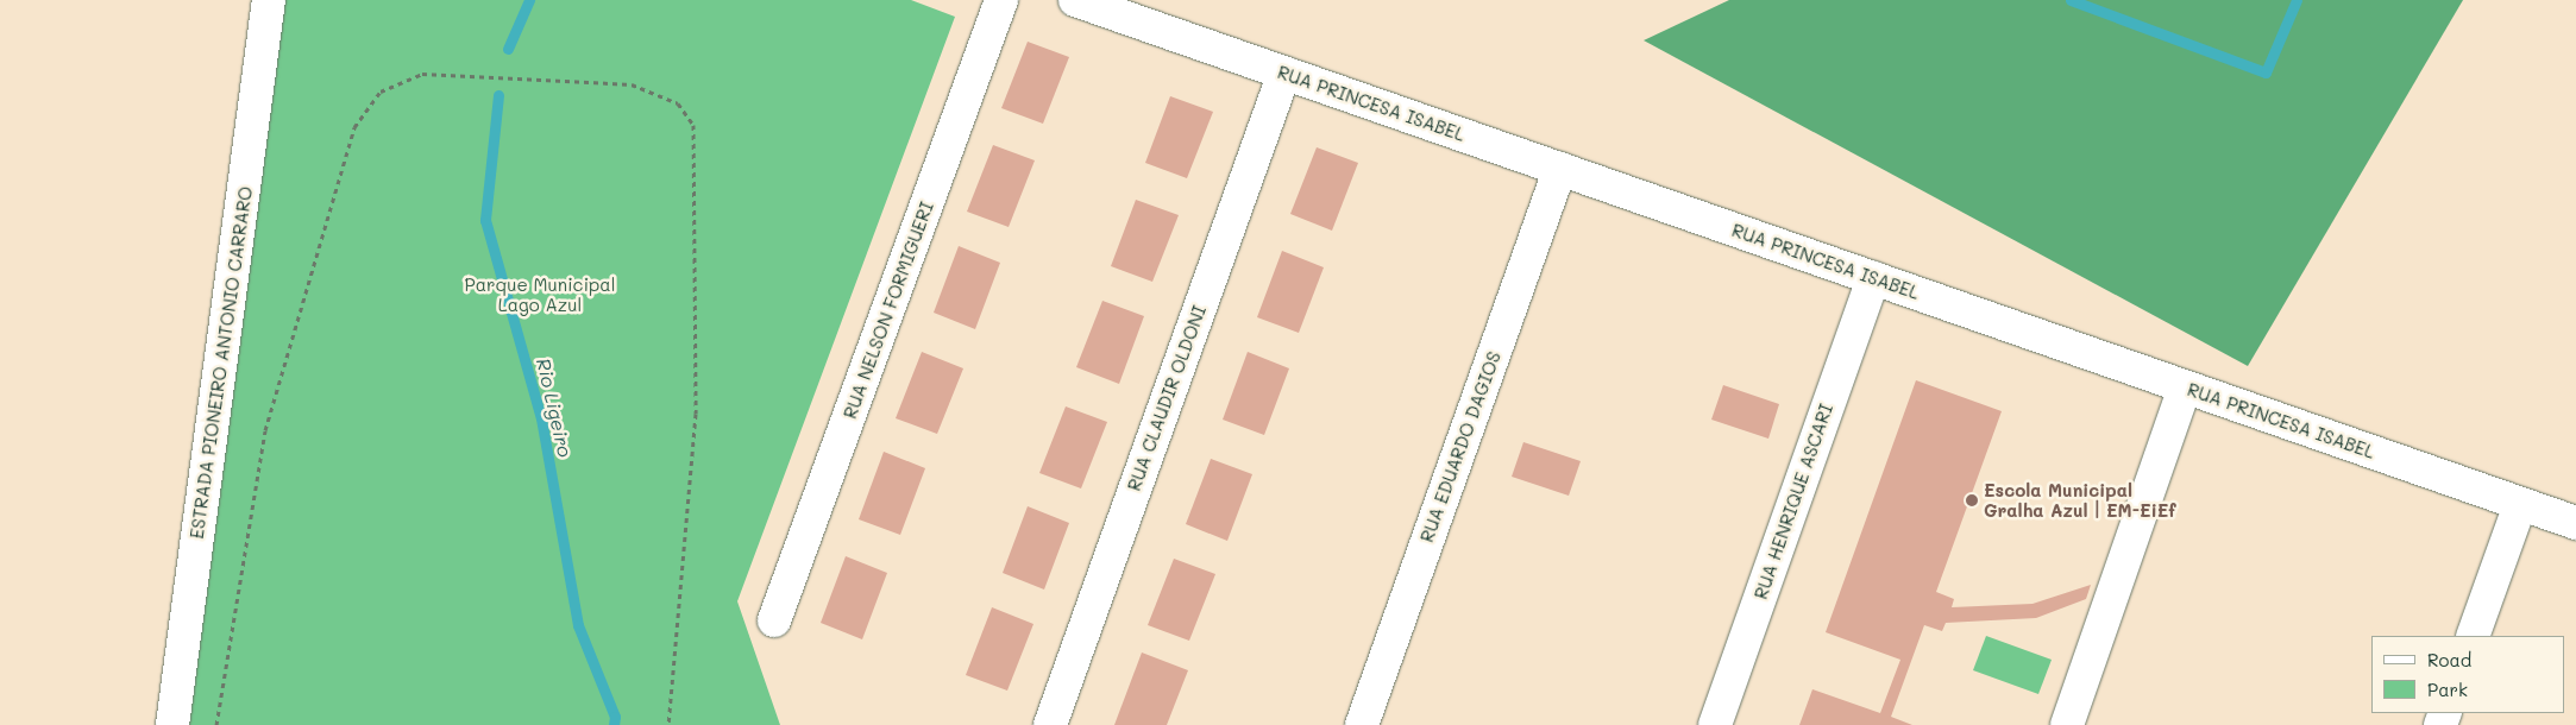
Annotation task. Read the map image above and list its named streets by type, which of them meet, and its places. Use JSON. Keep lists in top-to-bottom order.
{
  "streets": {
    "street": [
      "RUA PRINCESA ISABEL",
      "RUA NELSON FORMIGUERI",
      "ESTRADA PIONEIRO ANTONIO CARRARO",
      "RUA CLAUDIR OLDONI",
      "RUA EDUARDO DAGIOS",
      "RUA HENRIQUE ASCARI"
    ]
  },
  "crossings": [
    ["RUA PRINCESA ISABEL", "RUA CLAUDIR OLDONI"],
    ["RUA PRINCESA ISABEL", "RUA EDUARDO DAGIOS"],
    ["RUA PRINCESA ISABEL", "RUA HENRIQUE ASCARI"]
  ],
  "water": ["Rio Ligeiro"],
  "parks": ["Parque Municipal Lago Azul"],
  "places": ["Escola Municipal Gralha Azul | EM-EiEf"],
  "legend": ["Road", "Park"]
}
